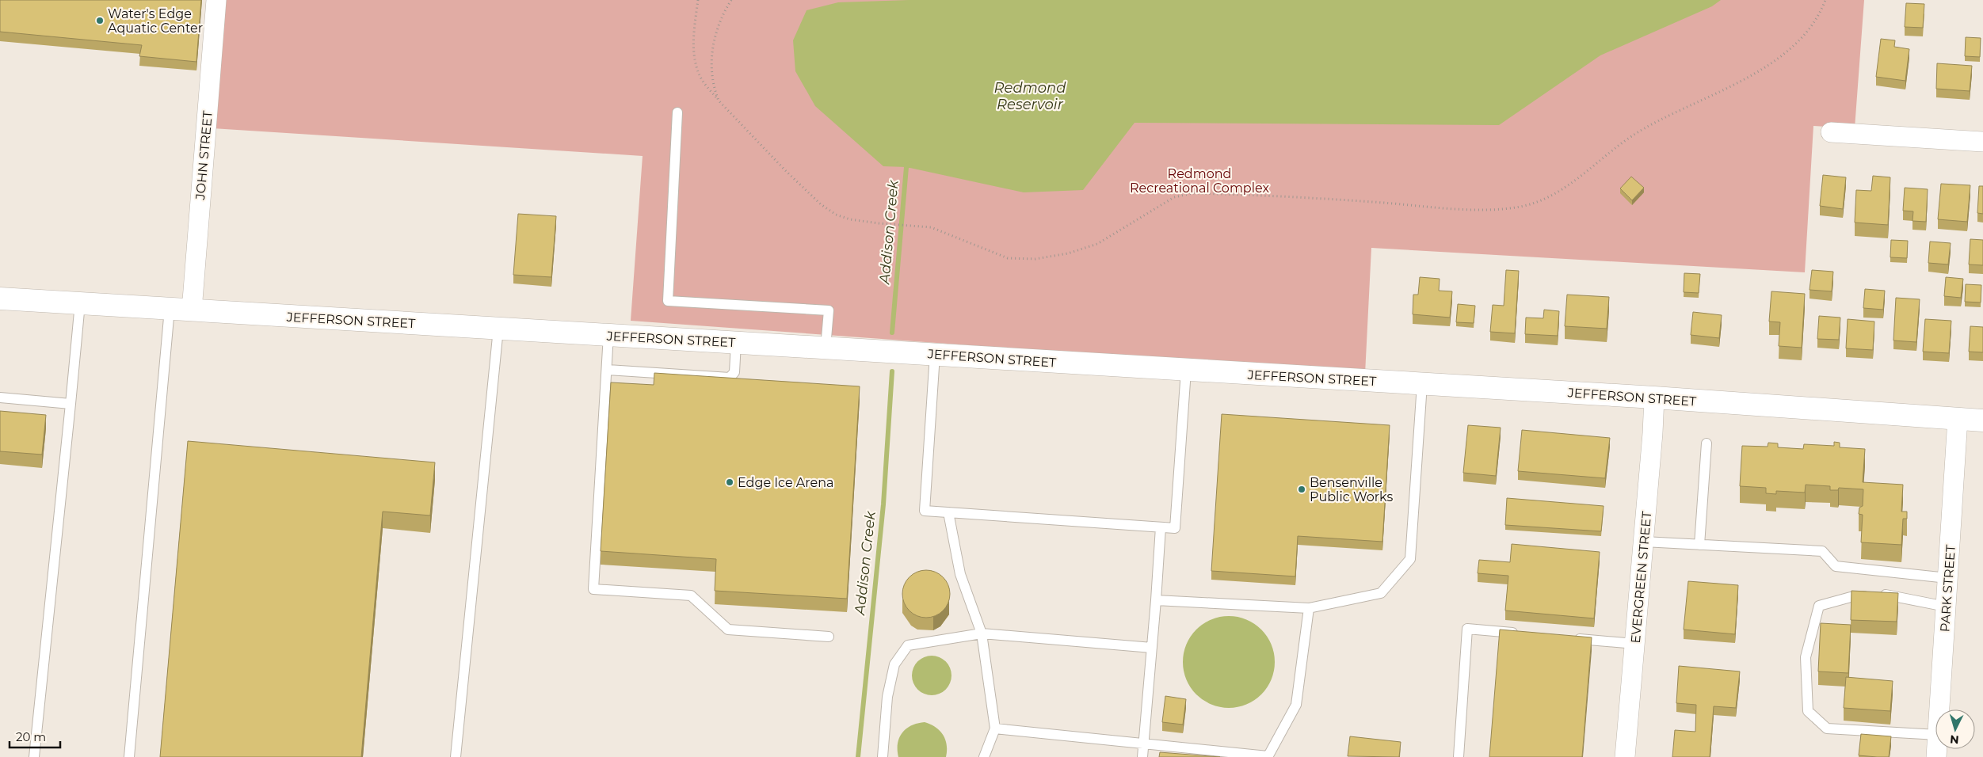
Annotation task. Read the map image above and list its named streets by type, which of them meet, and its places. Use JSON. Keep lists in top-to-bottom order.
{
  "streets": {
    "street": [
      "JOHN STREET",
      "JEFFERSON STREET",
      "EVERGREEN STREET",
      "PARK STREET"
    ]
  },
  "crossings": [
    ["JOHN STREET", "JEFFERSON STREET"],
    ["JEFFERSON STREET", "EVERGREEN STREET"],
    ["JEFFERSON STREET", "PARK STREET"]
  ],
  "water": ["Redmond Reservoir", "Addison Creek"],
  "parks": ["Redmond Recreational Complex"],
  "places": ["Water's Edge Aquatic Center", "Edge Ice Arena", "Bensenville Public Works"],
  "scale_bar": "20 m",
  "north": "bottom"
}
